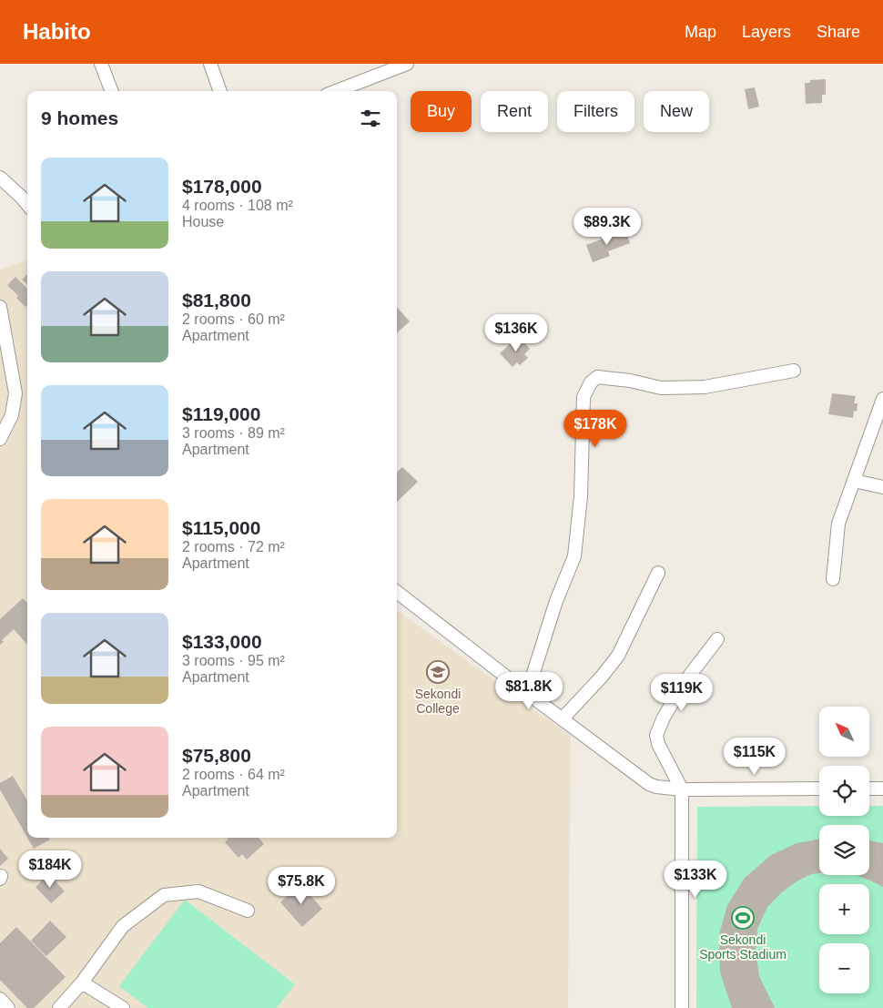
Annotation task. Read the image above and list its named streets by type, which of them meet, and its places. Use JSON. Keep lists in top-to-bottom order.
{
  "places": {
    "school or university": ["Sekondi College"],
    "sports": ["Sekondi Sports Stadium"]
  },
  "north": "top left",
  "page": {
    "header": "Habito",
    "nav": ["Map", "Layers", "Share"],
    "chip": [
      "Buy",
      "Rent",
      "Filters",
      "New"
    ],
    "heading": "9 homes",
    "list": [
      {
        "name": "$178,000",
        "note": "4 rooms · 108 m² · House"
      },
      {
        "name": "$81,800",
        "note": "2 rooms · 60 m² · Apartment"
      },
      {
        "name": "$119,000",
        "note": "3 rooms · 89 m² · Apartment"
      },
      {
        "name": "$115,000",
        "note": "2 rooms · 72 m² · Apartment"
      },
      {
        "name": "$133,000",
        "note": "3 rooms · 95 m² · Apartment"
      },
      {
        "name": "$75,800",
        "note": "2 rooms · 64 m² · Apartment"
      }
    ],
    "price": [
      "$89.3K",
      "$136K",
      "$178K",
      "$81.8K",
      "$119K",
      "$115K",
      "$184K",
      "$133K",
      "$75.8K"
    ],
    "map_buttons": ["+", "−"]
  }
}
